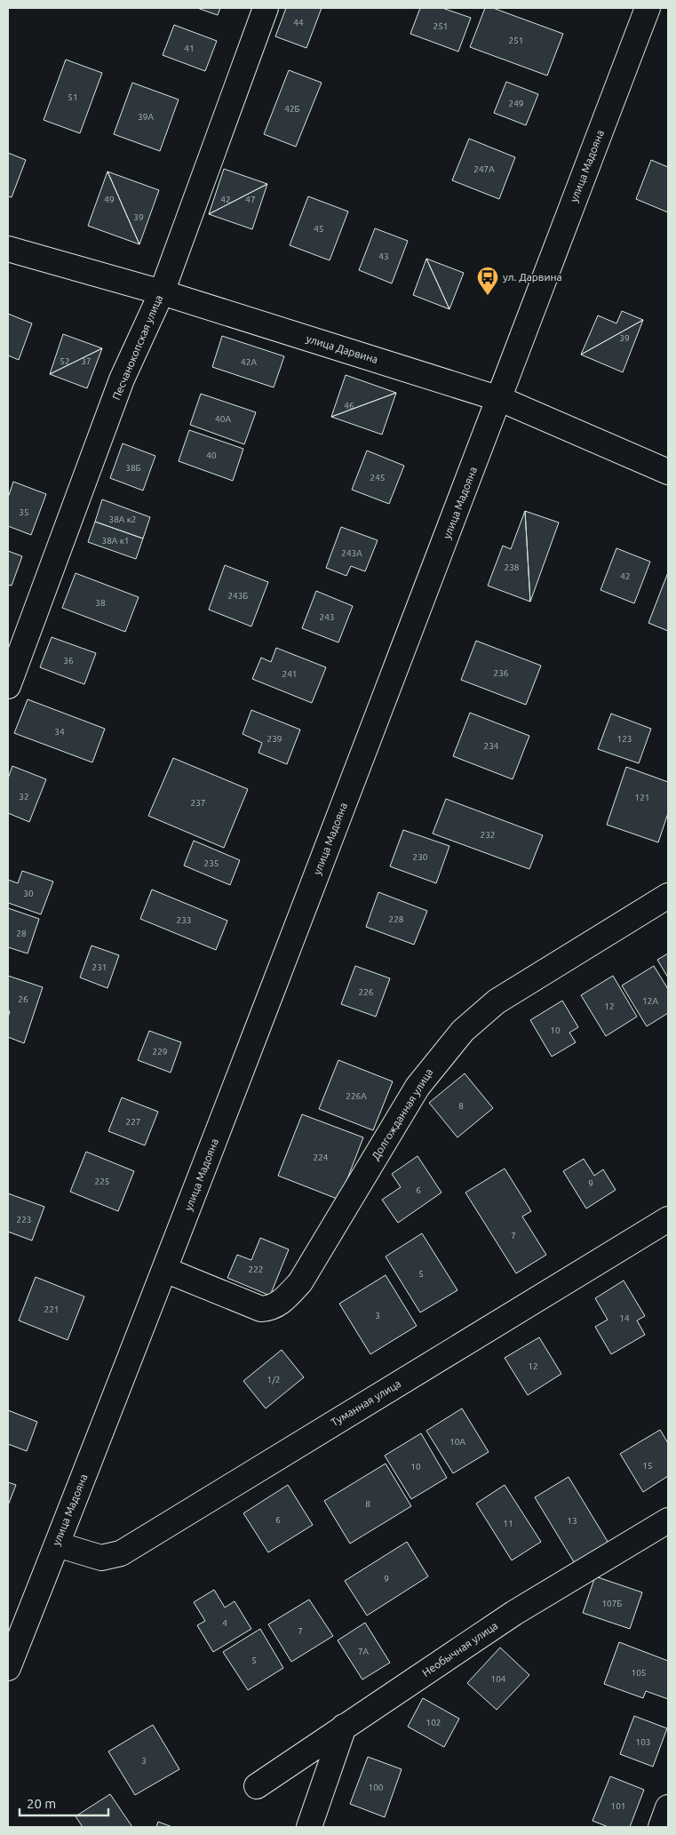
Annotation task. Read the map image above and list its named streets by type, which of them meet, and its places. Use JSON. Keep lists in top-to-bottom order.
{
  "streets": {
    "street": [
      "улица Мадояна",
      "Песчанокопская улица",
      "улица Дарвина",
      "Долгожданная улица",
      "Туманная улица",
      "Необычная улица"
    ]
  },
  "crossings": [
    ["улица Мадояна", "улица Дарвина"],
    ["улица Мадояна", "Долгожданная улица"],
    ["улица Мадояна", "Туманная улица"],
    ["Песчанокопская улица", "улица Дарвина"]
  ],
  "places": {
    "bus stop": ["ул. Дарвина"]
  },
  "house_numbers": [
    "44",
    "251",
    "251",
    "41",
    "51",
    "249",
    "42Б",
    "39А",
    "247А",
    "49",
    "42",
    "47",
    "39",
    "45",
    "43",
    "39",
    "52",
    "37",
    "42А",
    "46",
    "40А",
    "40",
    "38Б",
    "245",
    "35",
    "38А к2",
    "38А к1",
    "243А",
    "238",
    "42",
    "243Б",
    "38",
    "243",
    "36",
    "236",
    "241",
    "34",
    "239",
    "123",
    "234",
    "32",
    "121",
    "237",
    "232",
    "230",
    "235",
    "30",
    "228",
    "233",
    "28",
    "231",
    "226",
    "26",
    "12А",
    "12",
    "10",
    "229",
    "226А",
    "8",
    "227",
    "224",
    "225",
    "9",
    "6",
    "223",
    "7",
    "222",
    "5",
    "221",
    "3",
    "14",
    "12",
    "1/2",
    "10А",
    "15",
    "10",
    "8",
    "6",
    "13",
    "11",
    "9",
    "107Б",
    "4",
    "7",
    "7А",
    "5",
    "105",
    "104",
    "102",
    "103",
    "3",
    "100",
    "101"
  ],
  "scale_bar": "20 m"
}
